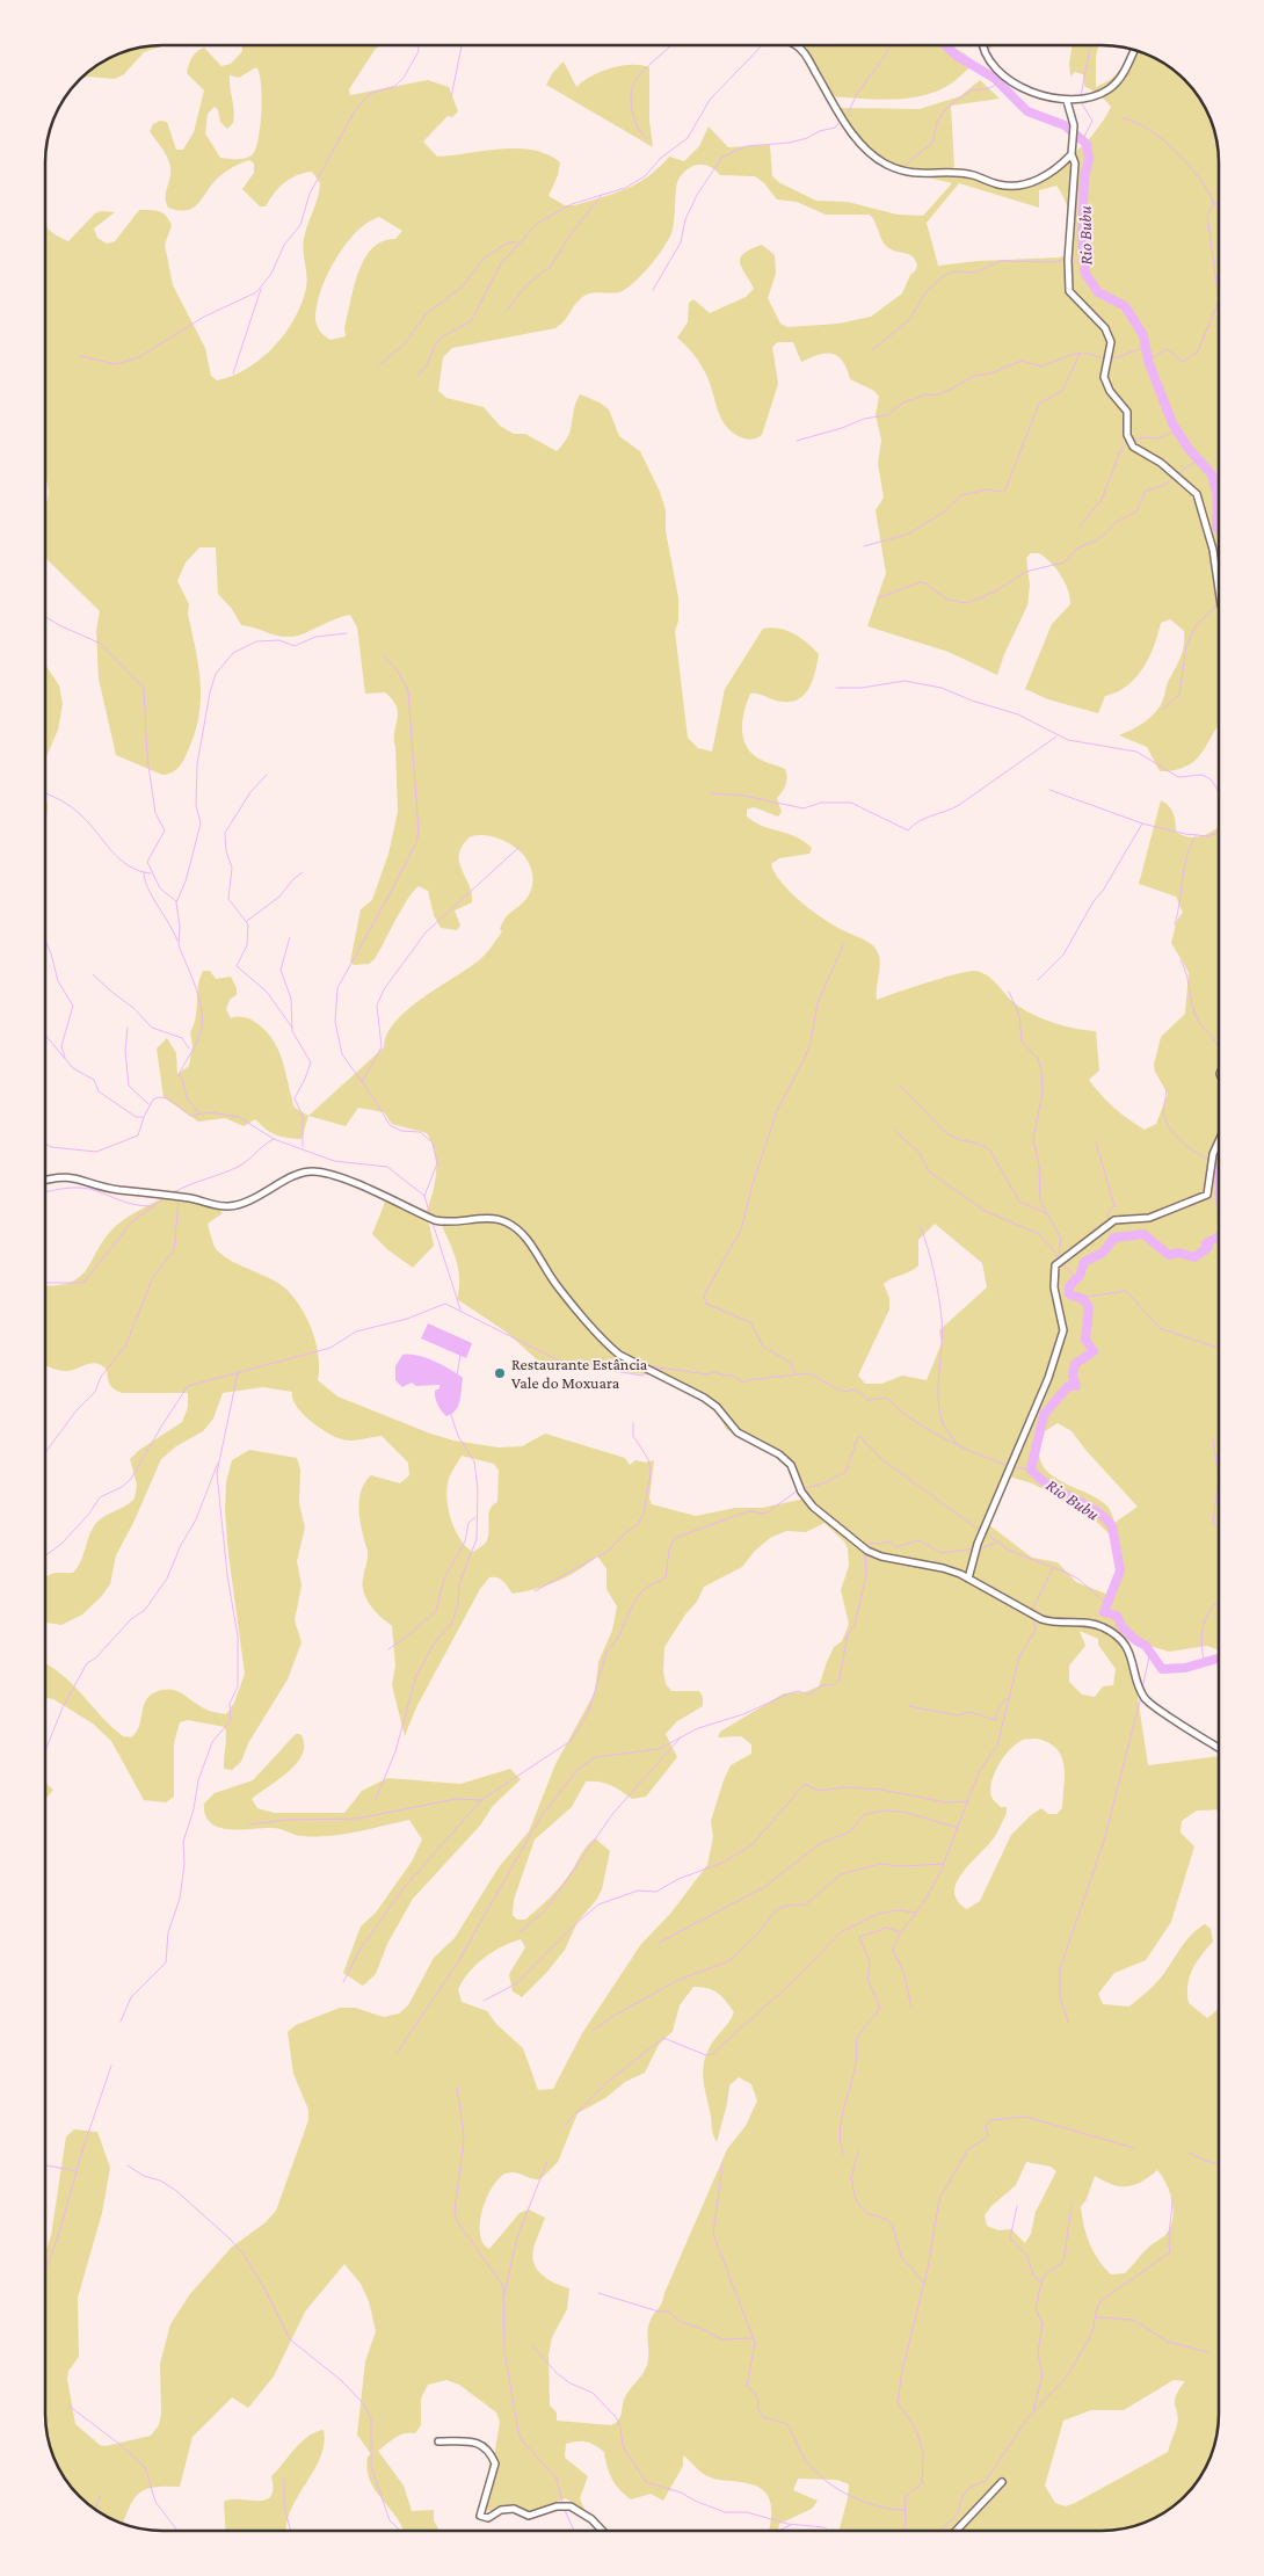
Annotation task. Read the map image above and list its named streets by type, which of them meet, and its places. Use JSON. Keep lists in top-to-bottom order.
{
  "water": ["Rio Bubu"],
  "places": ["Restaurante Estância Vale do Moxuara"]
}
